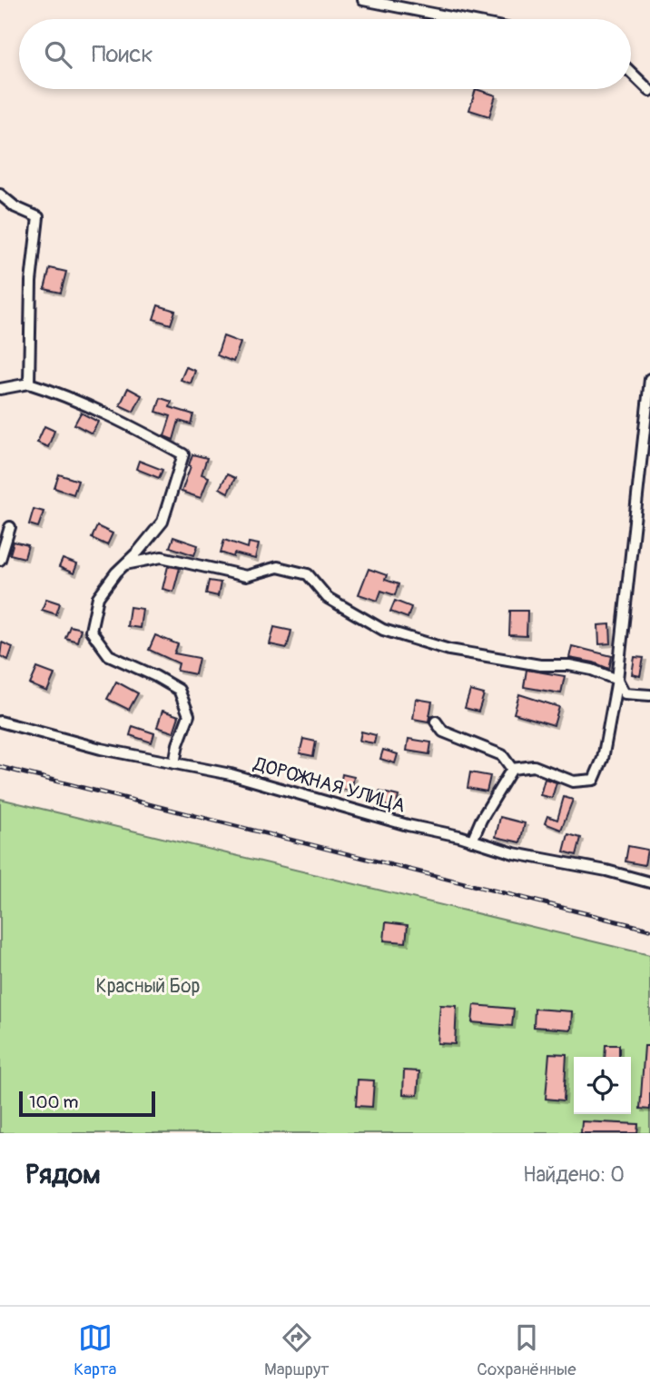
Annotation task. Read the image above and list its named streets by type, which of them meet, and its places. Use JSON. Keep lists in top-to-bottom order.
{
  "streets": {
    "street": ["ДОРОЖНАЯ УЛИЦА"]
  },
  "parks": ["Красный Бор"],
  "scale_bar": "100 m",
  "page": {
    "search": "Поиск",
    "scale": "100 m",
    "heading": ["Рядом", "Найдено: 0"],
    "nav": ["Карта", "Маршрут", "Сохранённые"]
  }
}
